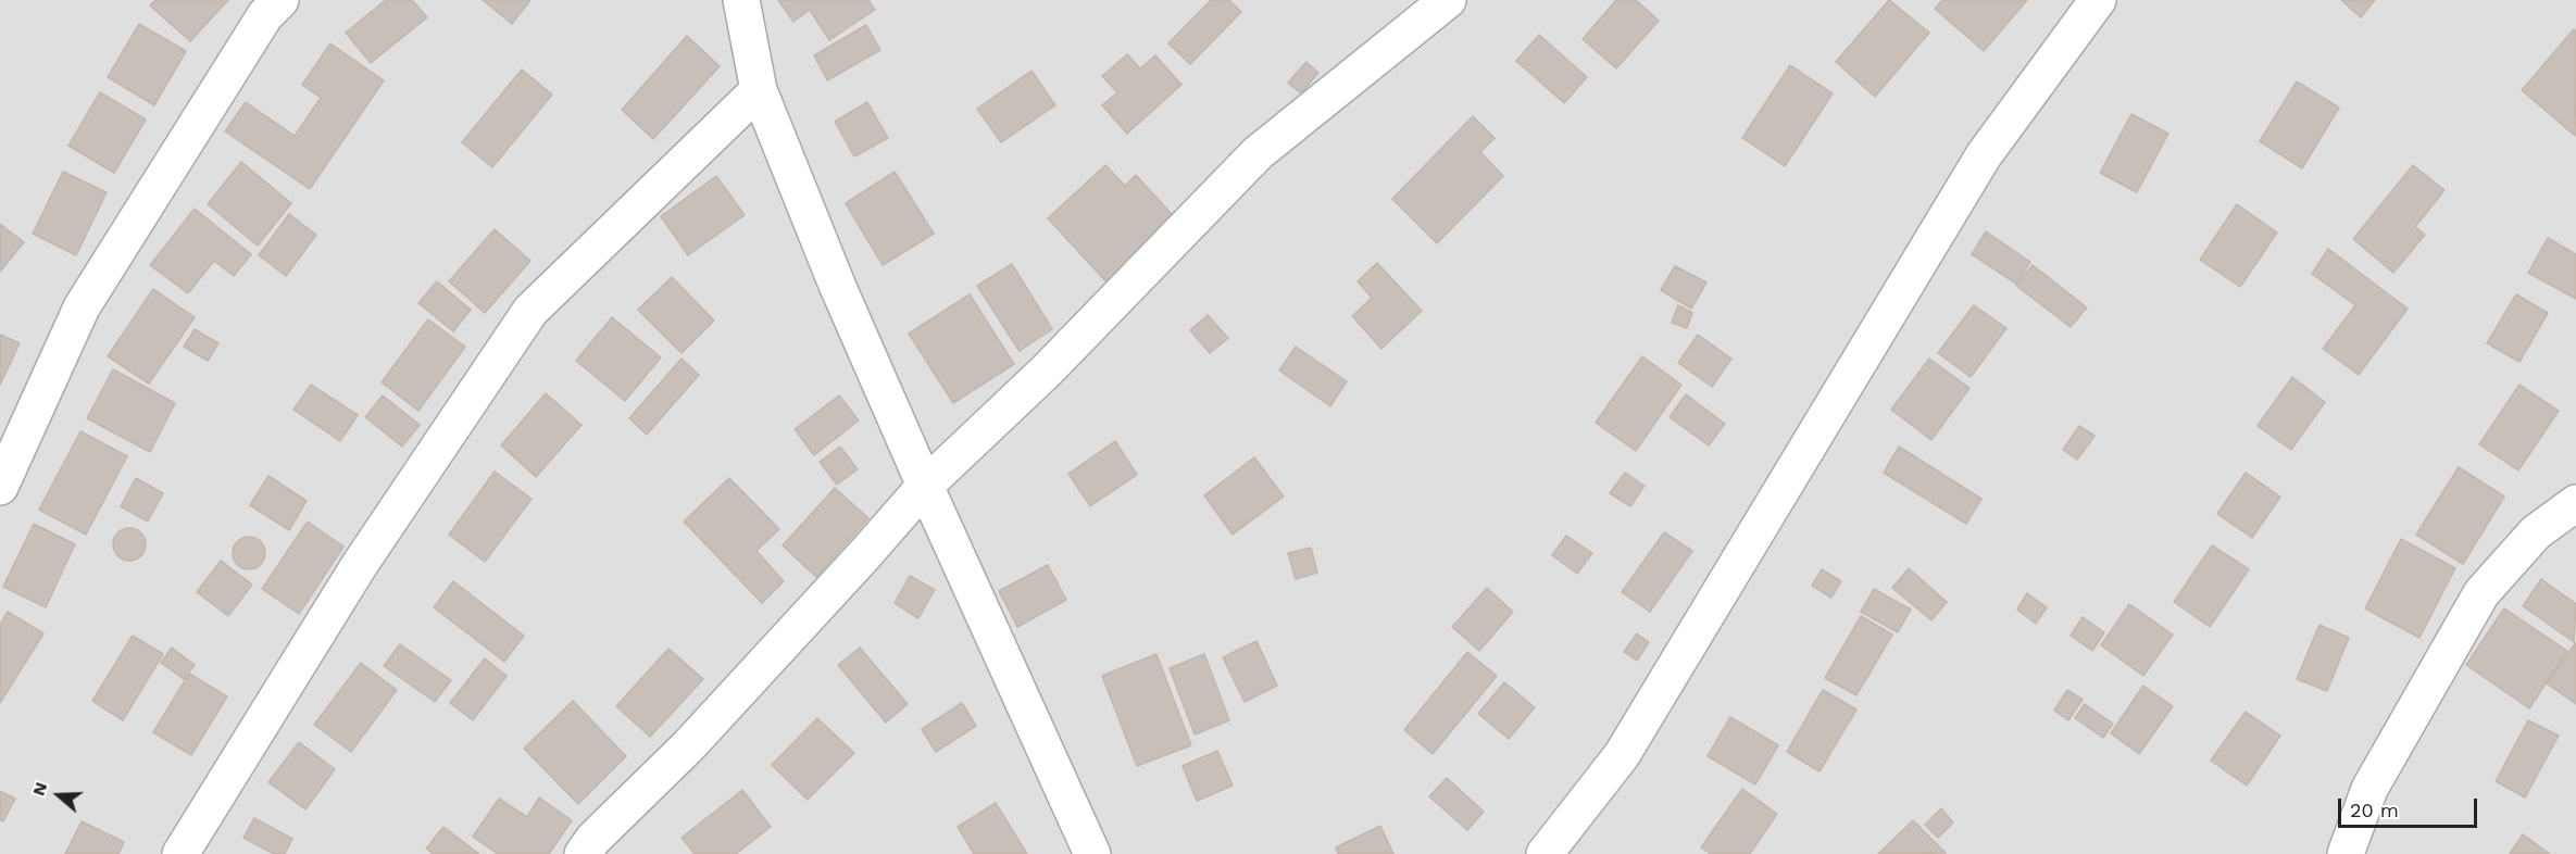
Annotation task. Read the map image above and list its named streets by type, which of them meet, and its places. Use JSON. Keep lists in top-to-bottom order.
{
  "scale_bar": "20 m",
  "north": "left"
}
